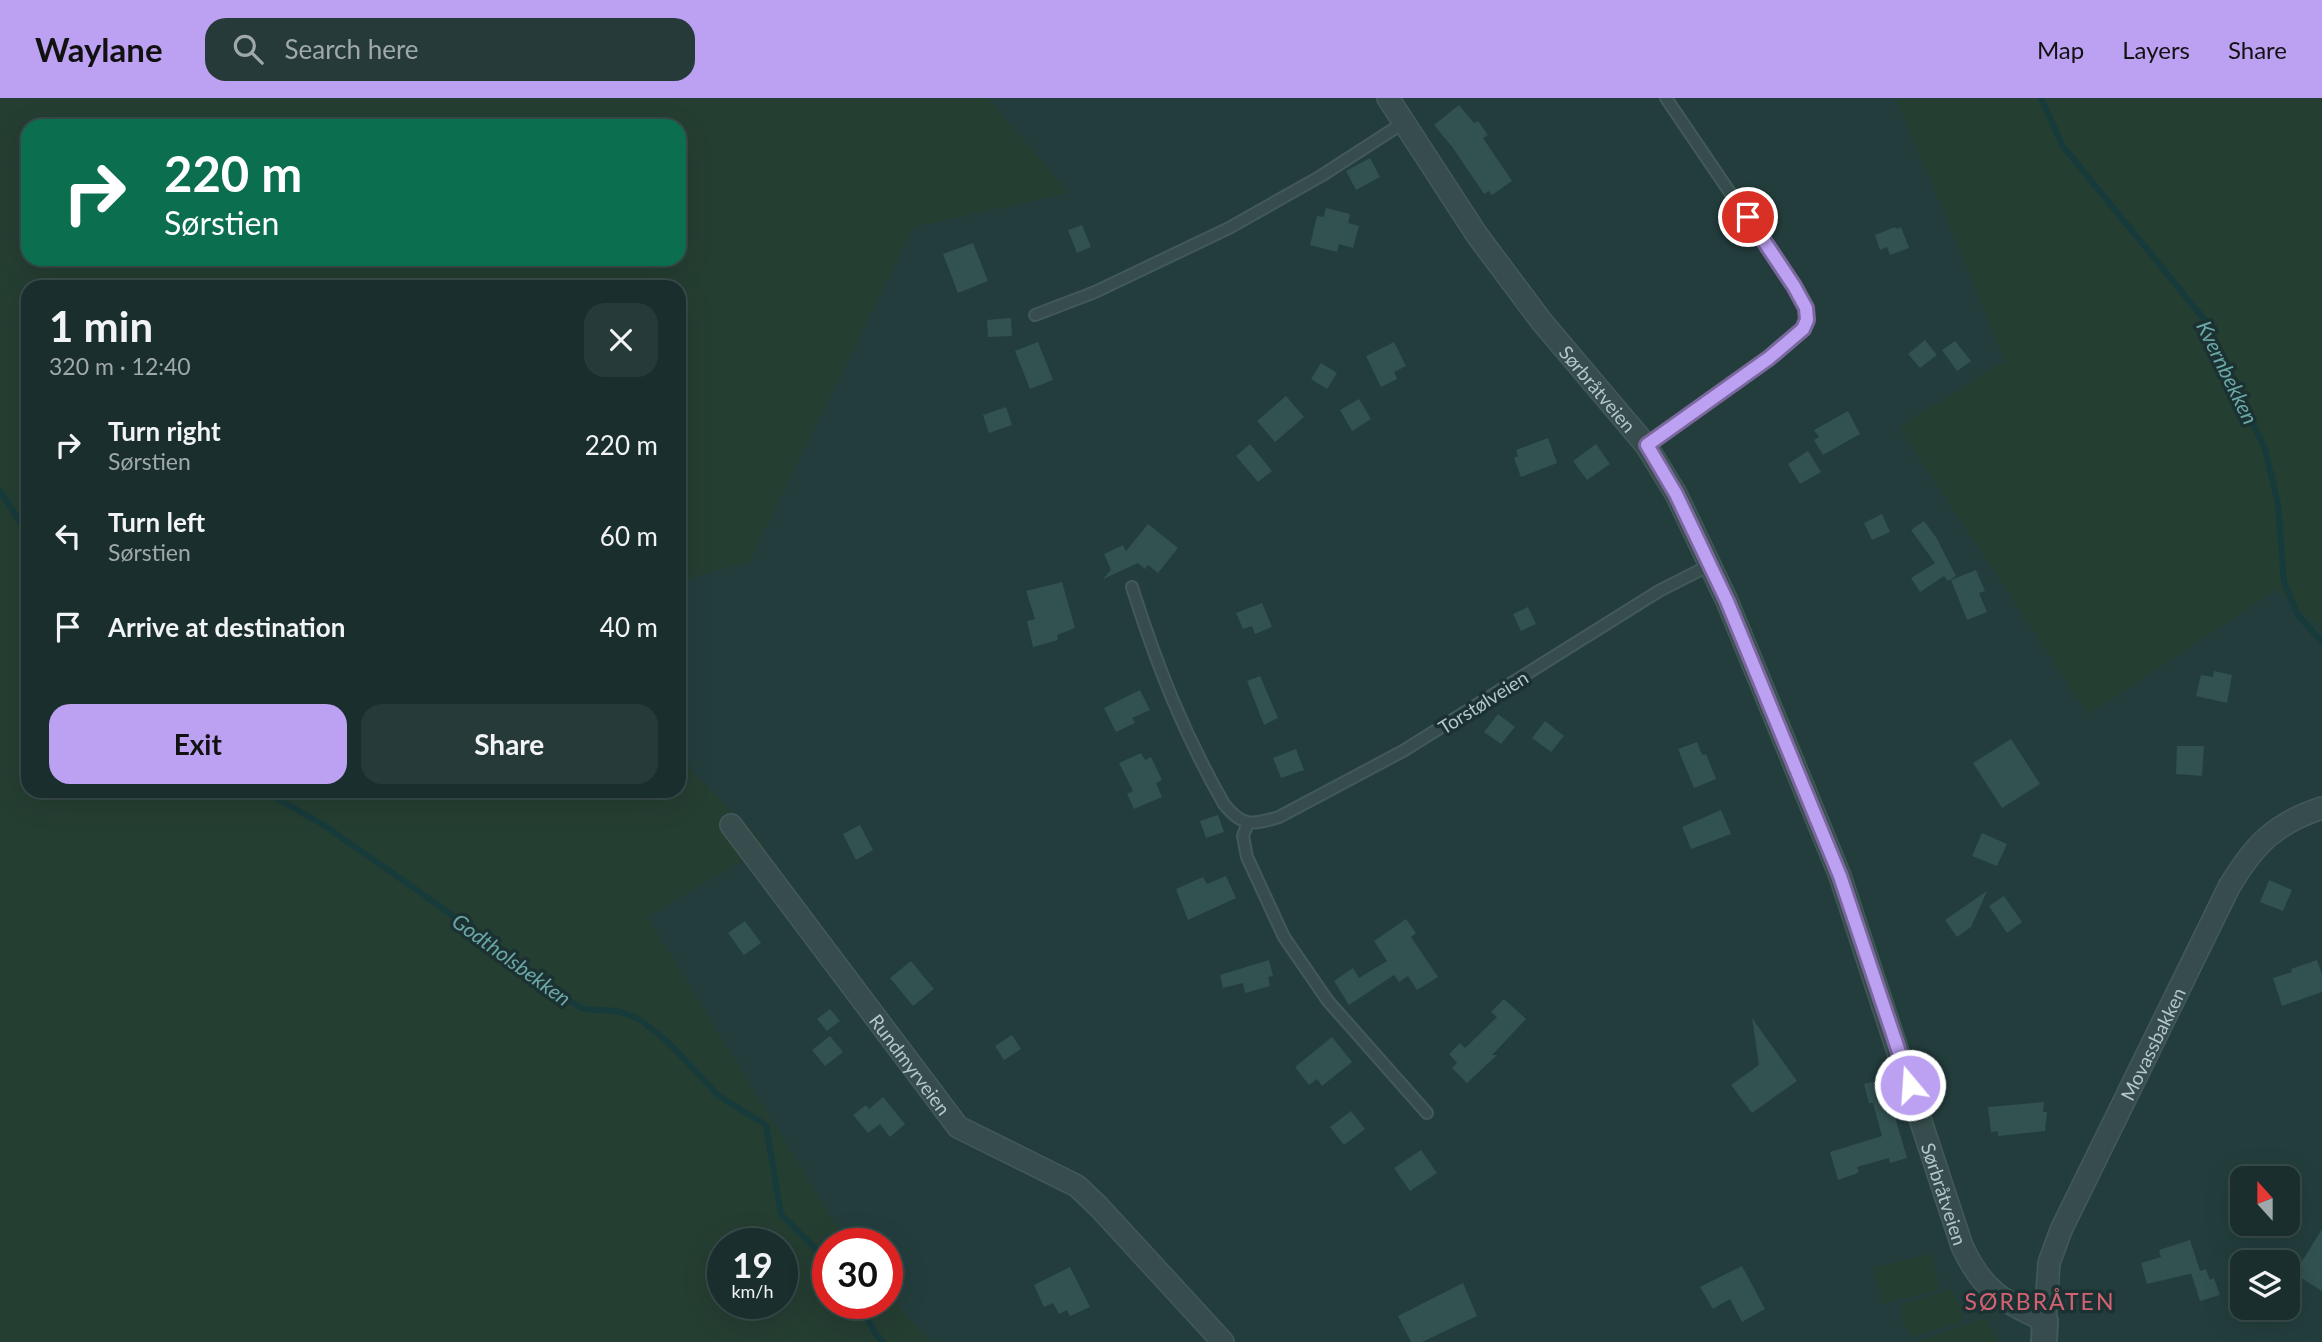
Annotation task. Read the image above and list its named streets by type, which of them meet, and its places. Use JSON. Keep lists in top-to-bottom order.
{
  "streets": {
    "street": ["Sørbråtveien", "Movassbakken", "Rundmyrveien"],
    "lane": ["Torstølveien"]
  },
  "crossings": [
    ["Sørbråtveien", "Torstølveien"],
    ["Sørbråtveien", "Movassbakken"]
  ],
  "districts": ["SØRBRÅTEN"],
  "water": ["Kvernbekken", "Godtholsbekken"],
  "north": "top",
  "page": {
    "header": "Waylane",
    "search": "Search here",
    "nav": ["Map", "Layers", "Share"],
    "turn": ["220 m", "Sørstien"],
    "heading": ["1 min", "320 m · 12:40"],
    "list": [
      {
        "name": "Turn right",
        "note": "Sørstien",
        "value": "220 m"
      },
      {
        "name": "Turn left",
        "note": "Sørstien",
        "value": "60 m"
      },
      {
        "name": "Arrive at destination",
        "value": "40 m"
      }
    ],
    "buttons": ["Exit", "Share"],
    "speed": "19 km/h",
    "limit": "30"
  }
}
